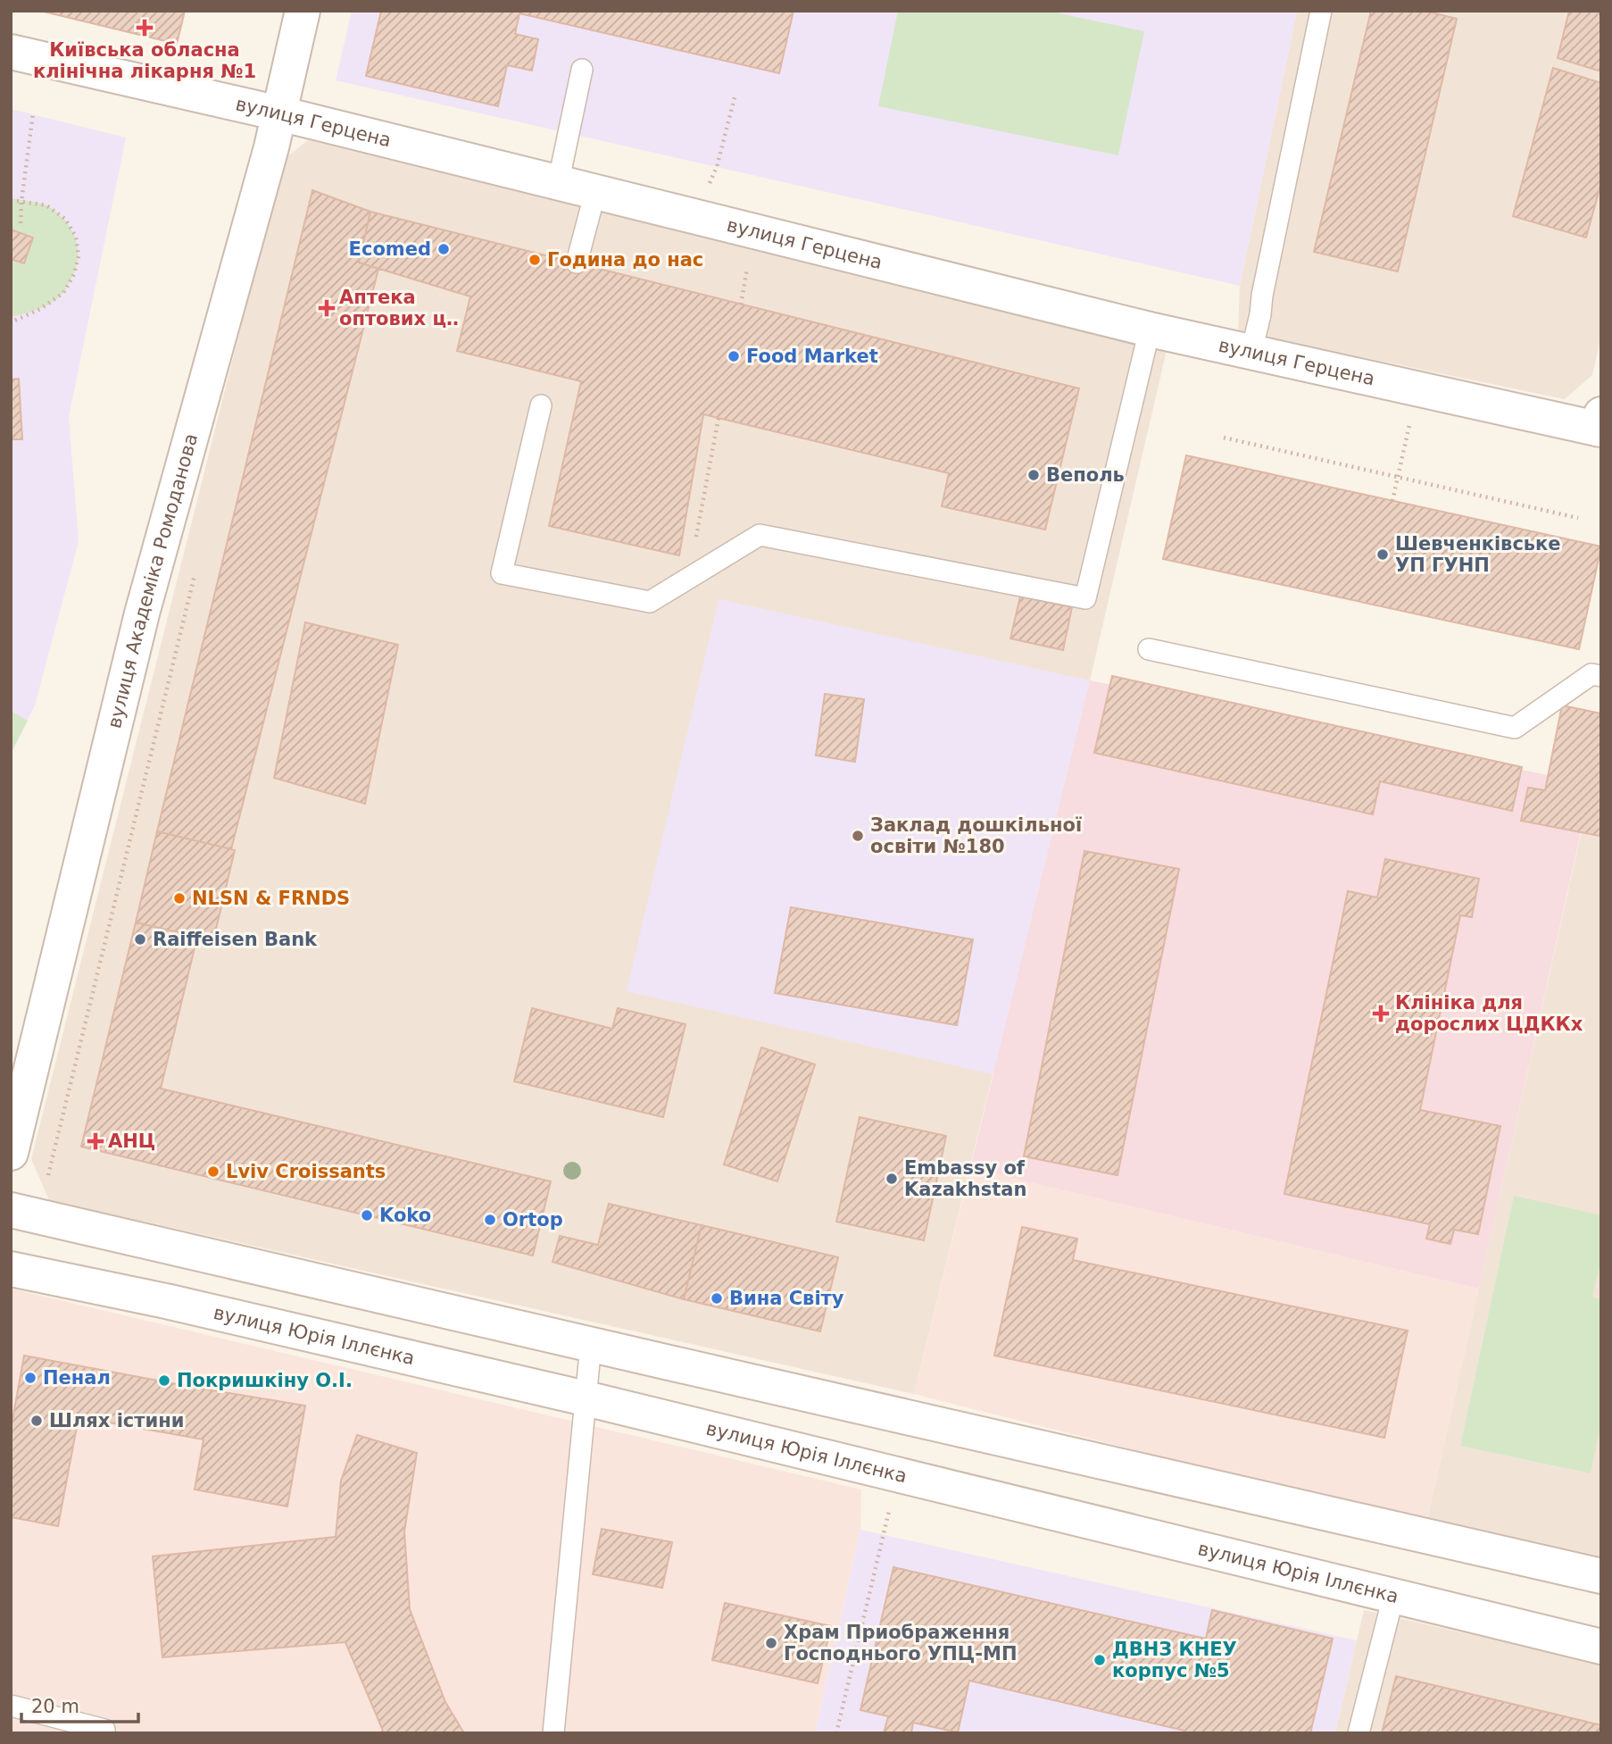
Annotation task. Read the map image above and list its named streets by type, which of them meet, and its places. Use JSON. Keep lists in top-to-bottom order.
{
  "streets": {
    "main road": ["вулиця Герцена", "вулиця Академіка Ромоданова", "вулиця Юрія Іллєнка"]
  },
  "crossings": [
    ["вулиця Герцена", "вулиця Академіка Ромоданова"]
  ],
  "places": {
    "health": [
      "Київська обласна клінічна лікарня №1",
      "Аптека оптових ц‥",
      "Клініка для дорослих ЦДККх",
      "АНЦ"
    ],
    "other": [
      "Ecomed",
      "Година до нас",
      "Food Market",
      "Веполь",
      "Шевченківське УП ГУНП",
      "Заклад дошкільної освіти №180",
      "NLSN & FRNDS",
      "Raiffeisen Bank",
      "Lviv Croissants",
      "Embassy of Kazakhstan",
      "Koko",
      "Ortop",
      "Вина Світу",
      "Пенал",
      "Покришкіну О.І.",
      "Шлях істини",
      "Храм Приображення Господнього УПЦ-МП",
      "ДВНЗ КНЕУ корпус №5"
    ]
  },
  "scale_bar": "20 m"
}
